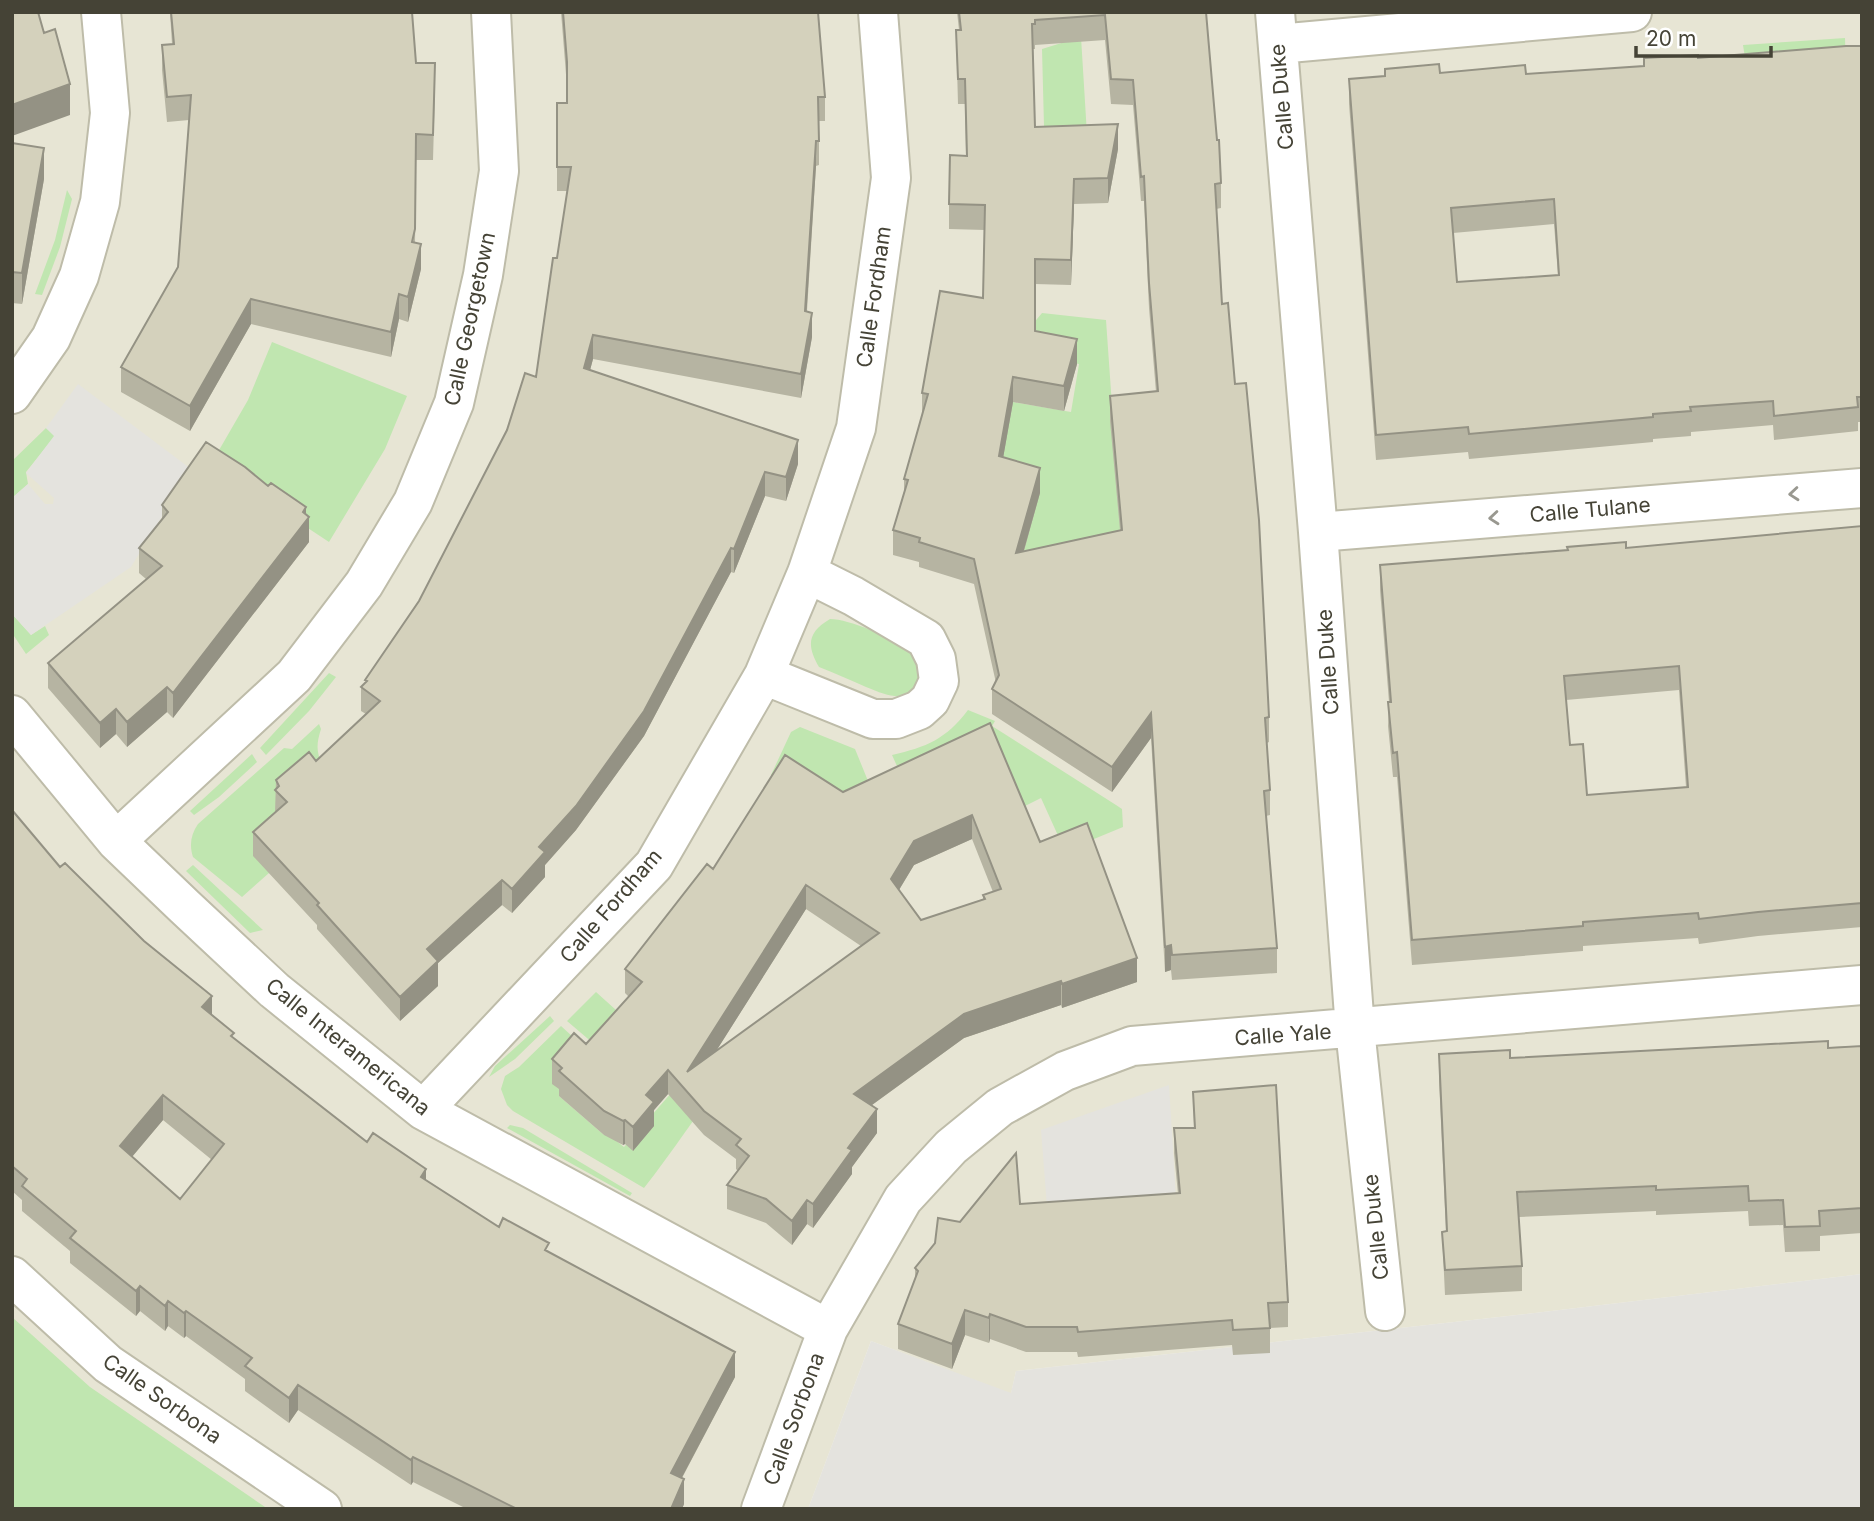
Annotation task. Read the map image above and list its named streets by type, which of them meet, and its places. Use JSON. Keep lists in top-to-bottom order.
{
  "streets": {
    "street": [
      "Calle Duke",
      "Calle Fordham",
      "Calle Georgetown",
      "Calle Tulane",
      "Calle Yale",
      "Calle Interamericana",
      "Calle Sorbona"
    ]
  },
  "crossings": [
    ["Calle Duke", "Calle Tulane"],
    ["Calle Duke", "Calle Yale"],
    ["Calle Fordham", "Calle Interamericana"],
    ["Calle Georgetown", "Calle Interamericana"],
    ["Calle Yale", "Calle Interamericana"],
    ["Calle Yale", "Calle Sorbona"],
    ["Calle Interamericana", "Calle Sorbona"]
  ],
  "one_way": ["Calle Tulane"],
  "scale_bar": "20 m"
}
